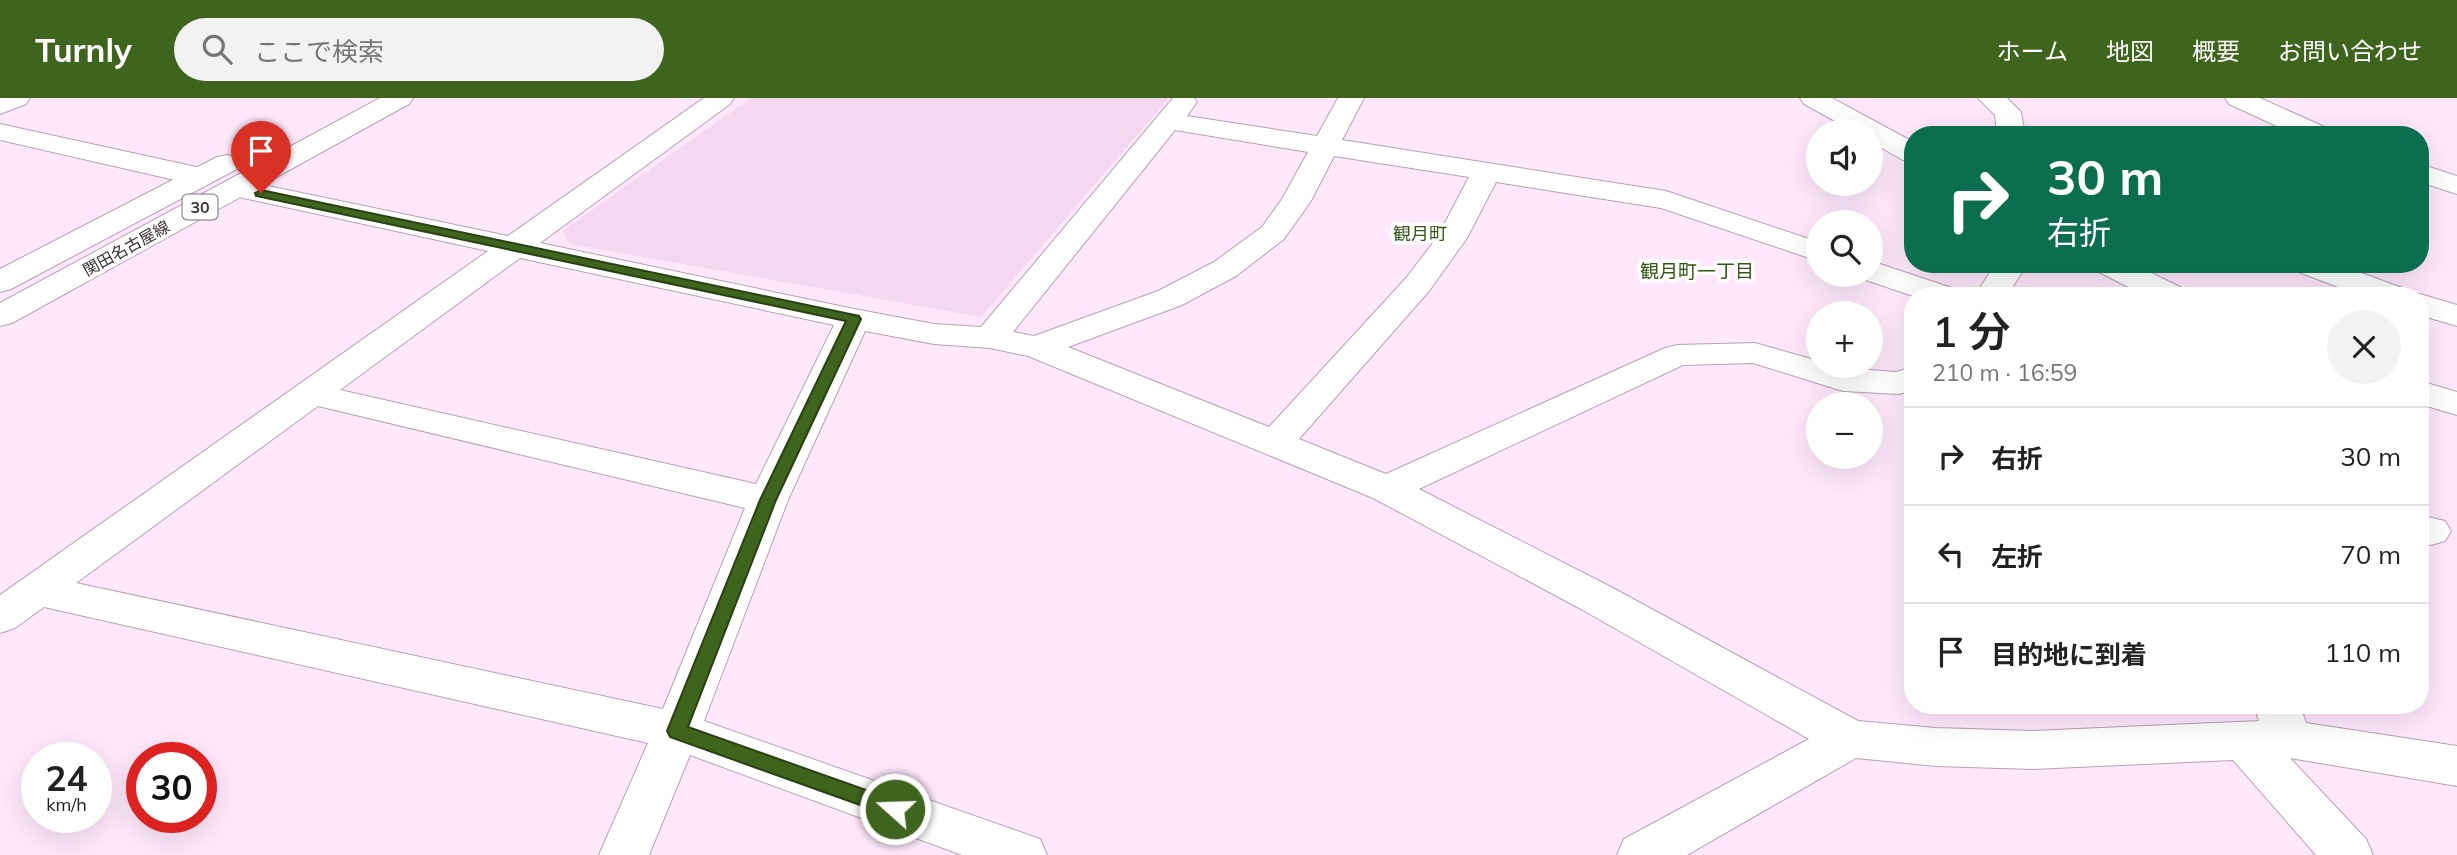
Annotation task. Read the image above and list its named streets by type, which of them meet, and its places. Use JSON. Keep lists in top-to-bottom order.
{
  "streets": {
    "street": ["30", "関田名古屋線"]
  },
  "districts": ["観月町", "観月町一丁目"],
  "page": {
    "header": "Turnly",
    "search": "ここで検索",
    "nav": [
      "ホーム",
      "地図",
      "概要",
      "お問い合わせ"
    ],
    "map_buttons": ["+", "−"],
    "turn": ["30 m", "右折"],
    "heading": ["1 分", "210 m · 16:59"],
    "list": [
      {
        "name": "右折",
        "value": "30 m"
      },
      {
        "name": "左折",
        "value": "70 m"
      },
      {
        "name": "目的地に到着",
        "value": "110 m"
      }
    ],
    "speed": "24 km/h",
    "limit": "30"
  }
}
